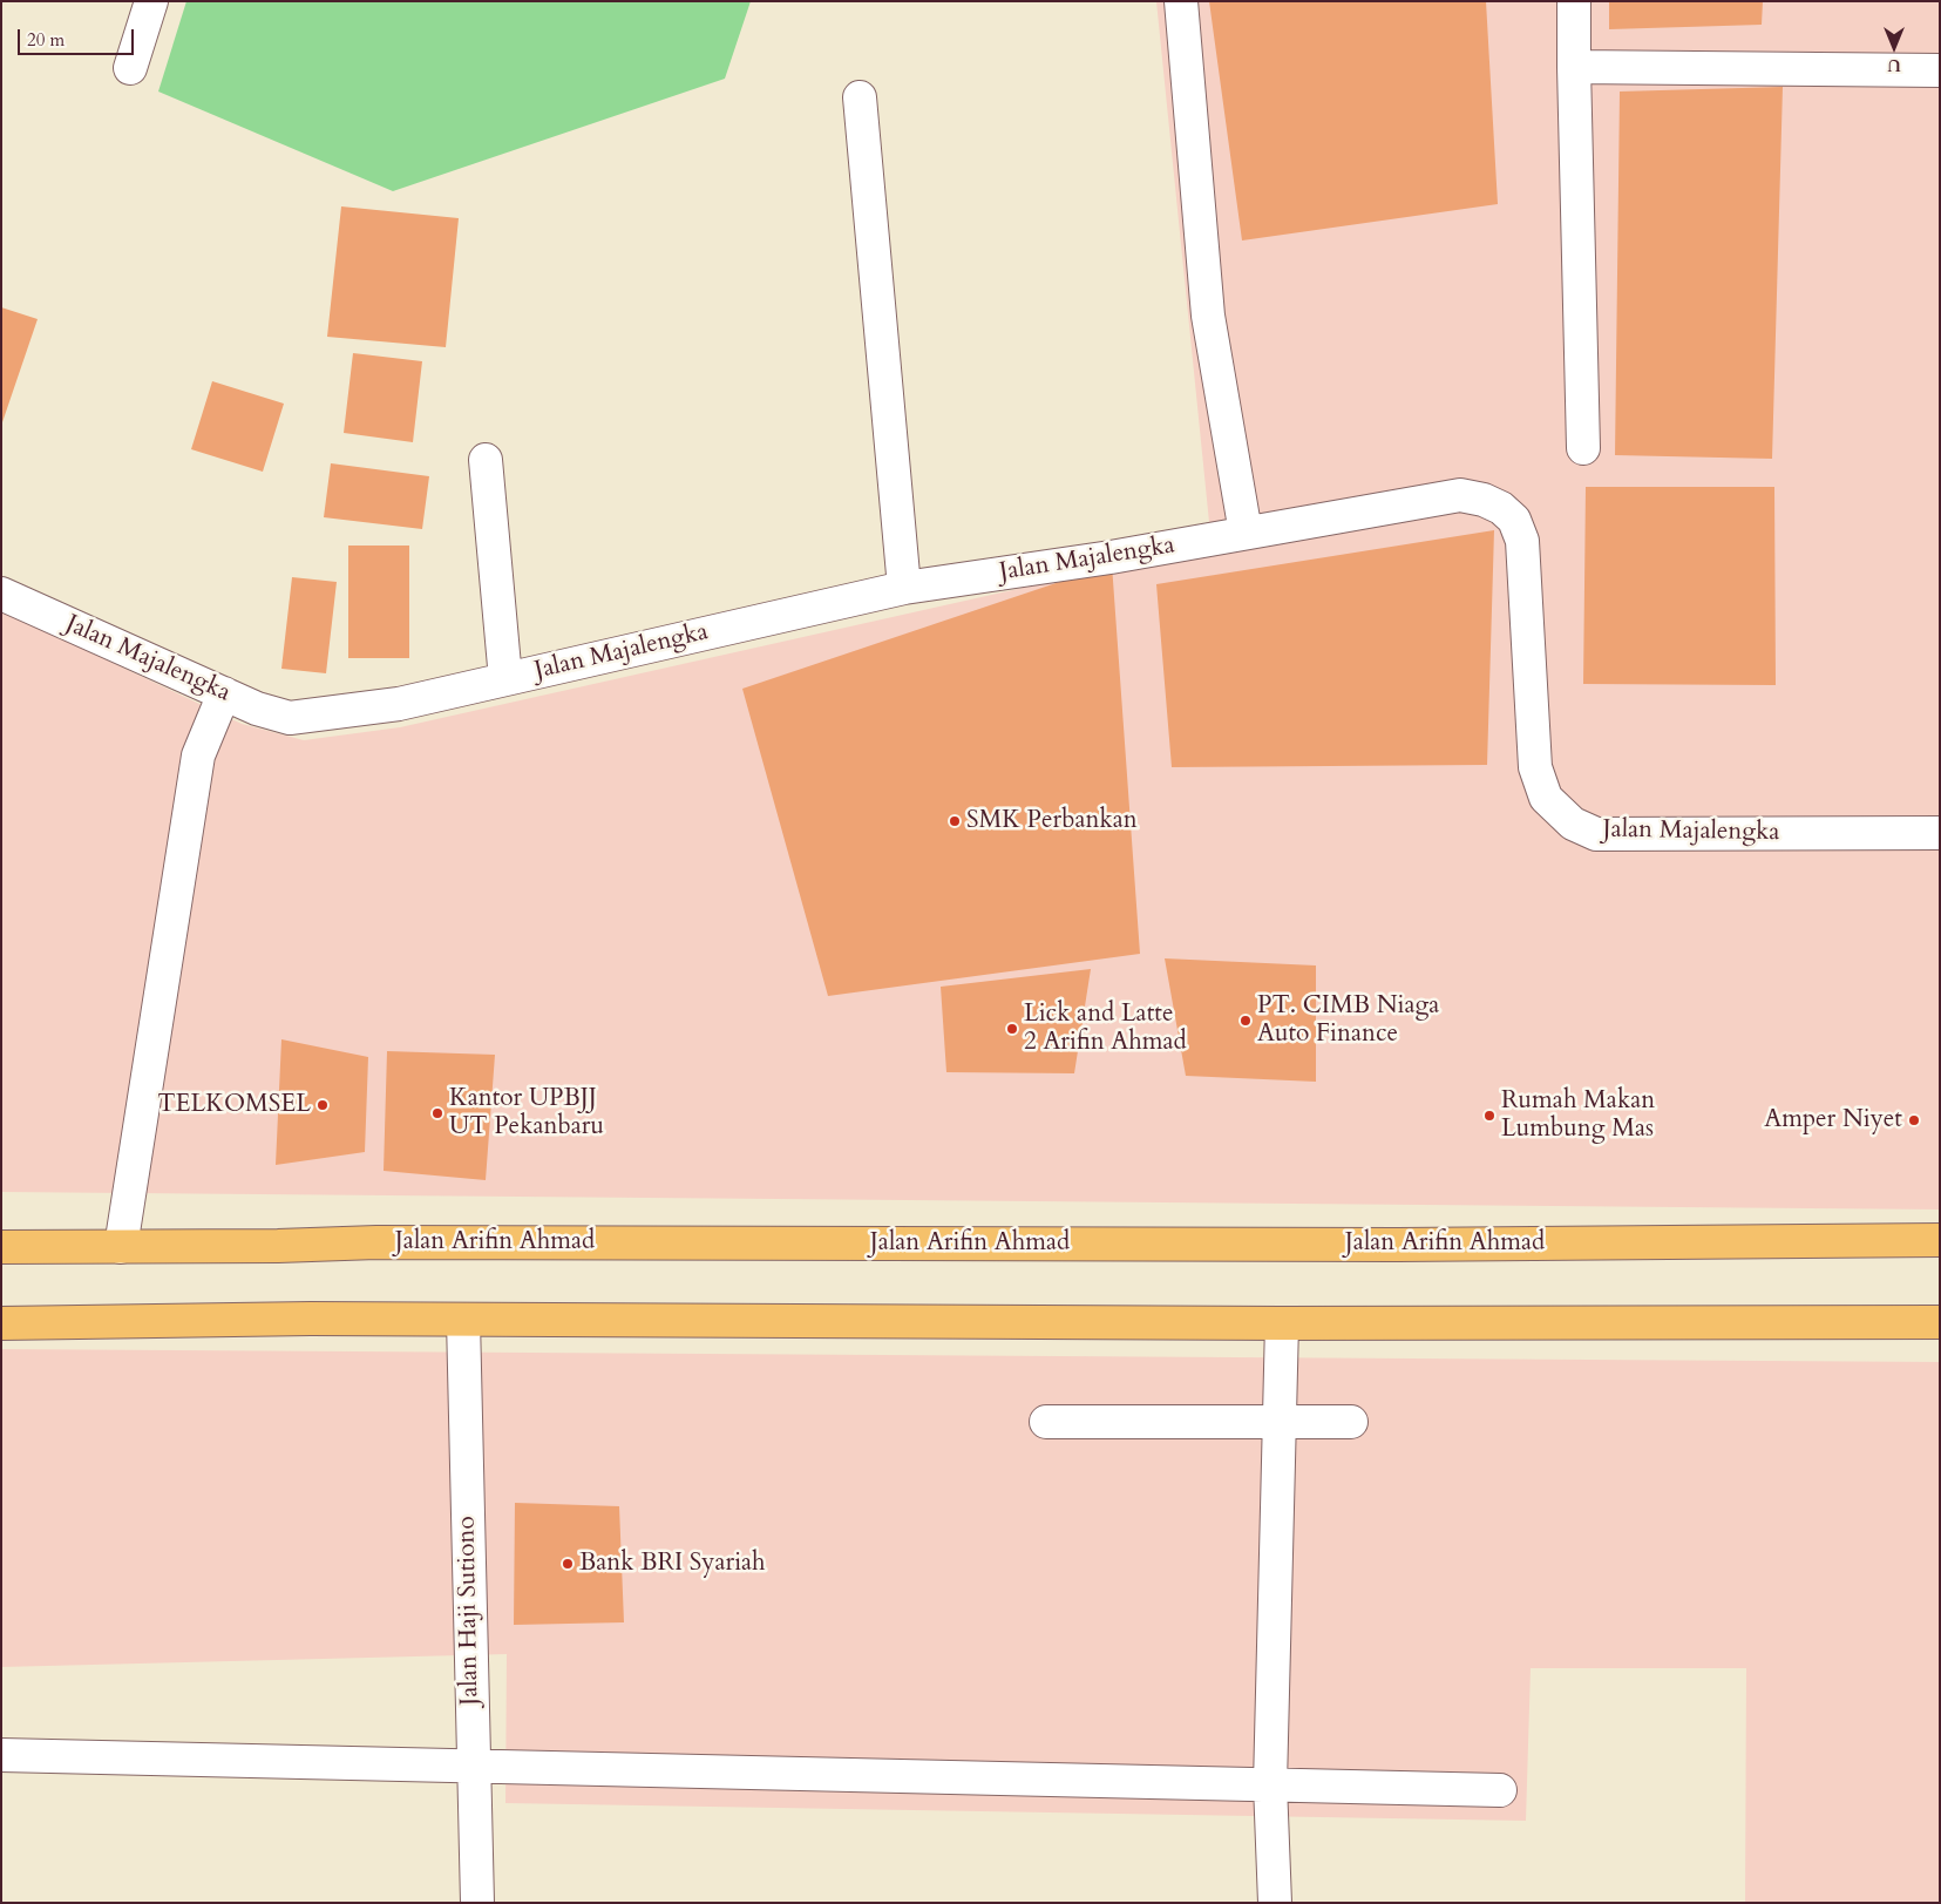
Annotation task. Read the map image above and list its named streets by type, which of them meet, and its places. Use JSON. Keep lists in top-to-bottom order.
{
  "streets": {
    "main road": ["Jalan Arifin Ahmad"],
    "street": ["Jalan Majalengka", "Jalan Haji Sutiono"]
  },
  "places": [
    "SMK Perbankan",
    "PT. CIMB Niaga Auto Finance",
    "Lick and Latte 2 Arifin Ahmad",
    "TELKOMSEL",
    "Kantor UPBJJ UT Pekanbaru",
    "Rumah Makan Lumbung Mas",
    "Amper Niyet",
    "Bank BRI Syariah"
  ],
  "scale_bar": "20 m",
  "north": "bottom"
}
